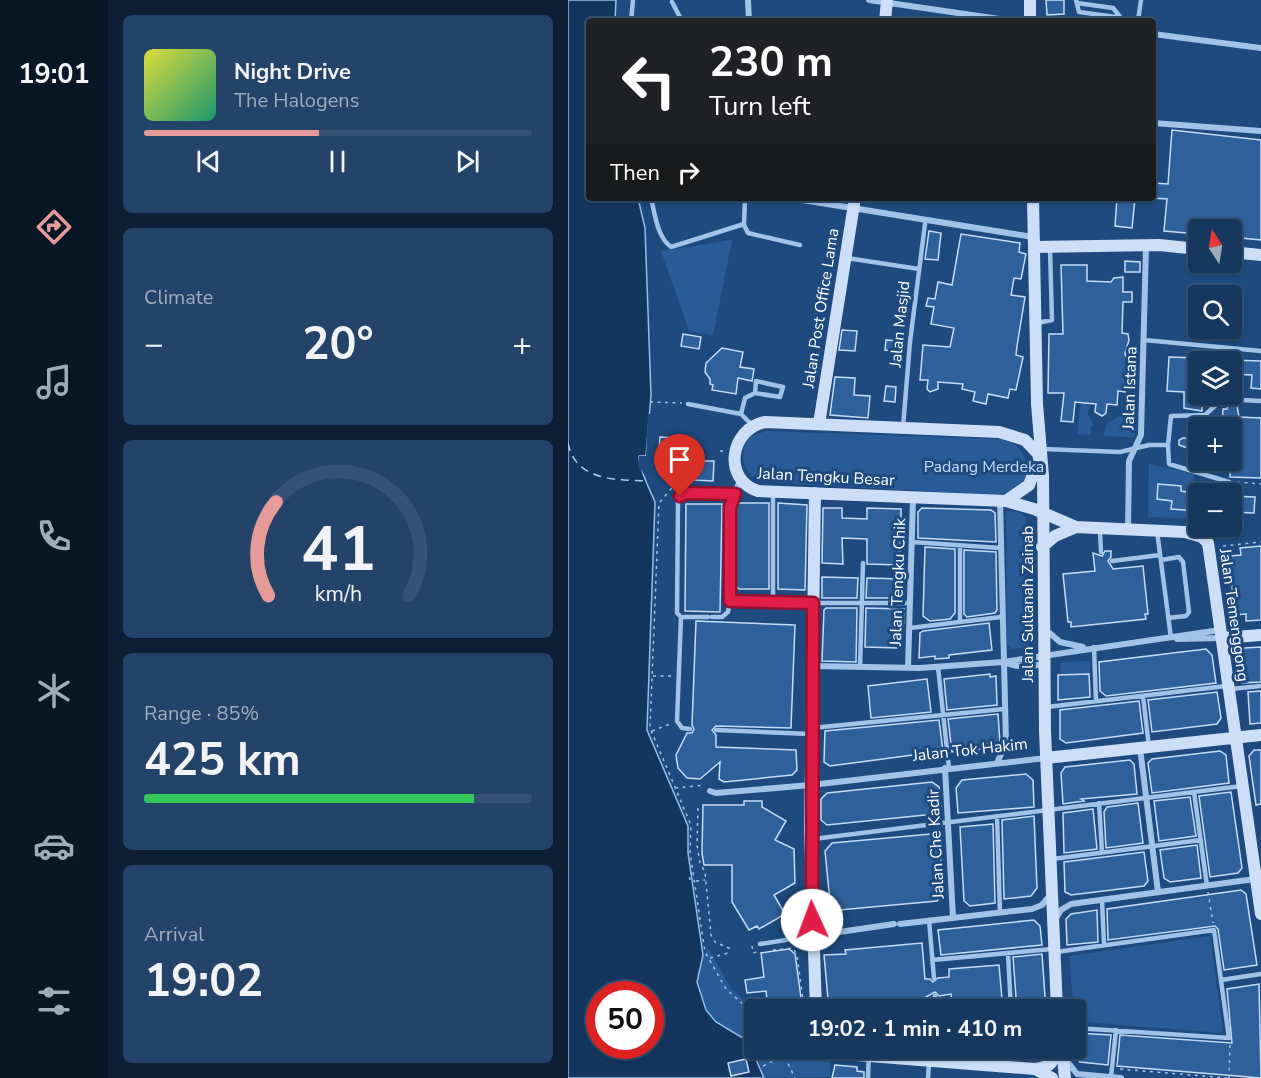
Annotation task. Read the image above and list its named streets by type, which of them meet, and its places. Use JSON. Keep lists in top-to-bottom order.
{
  "streets": {
    "main road": [
      "Jalan Post Office Lama",
      "Jalan Tengku Besar",
      "Jalan Sultanah Zainab",
      "Jalan Temenggong",
      "Jalan Tok Hakim"
    ],
    "street": ["Jalan Istana", "Jalan Tengku Chik", "Jalan Che Kadir"],
    "lane": ["Jalan Masjid"]
  },
  "crossings": [
    ["Jalan Istana", "Jalan Tengku Besar"],
    ["Jalan Istana", "Jalan Tengku Chik"],
    ["Jalan Istana", "Jalan Sultanah Zainab"],
    ["Jalan Istana", "Jalan Temenggong"],
    ["Jalan Tengku Besar", "Jalan Tengku Chik"],
    ["Jalan Tengku Besar", "Jalan Sultanah Zainab"],
    ["Jalan Tengku Besar", "Jalan Temenggong"],
    ["Jalan Tengku Chik", "Jalan Sultanah Zainab"],
    ["Jalan Tengku Chik", "Jalan Temenggong"],
    ["Jalan Sultanah Zainab", "Jalan Temenggong"],
    ["Jalan Sultanah Zainab", "Jalan Tok Hakim"],
    ["Jalan Temenggong", "Jalan Tok Hakim"],
    ["Jalan Tok Hakim", "Jalan Che Kadir"]
  ],
  "parks": ["Padang Merdeka"],
  "north": "top",
  "page": {
    "tabs": "19:01",
    "turn": ["230 m", "Turn left"],
    "song": ["Night Drive", "The Halogens"],
    "then": "Then",
    "map_buttons": ["+", "−"],
    "tile": [
      "Climate",
      ["Range · 85%", "425 km"],
      ["Arrival", "19:02"]
    ],
    "heat": ["−", "20°", "+"],
    "limit": "50",
    "trip": "19:02 · 1 min · 410 m",
    "gauge": ["41", "km/h"]
  }
}
